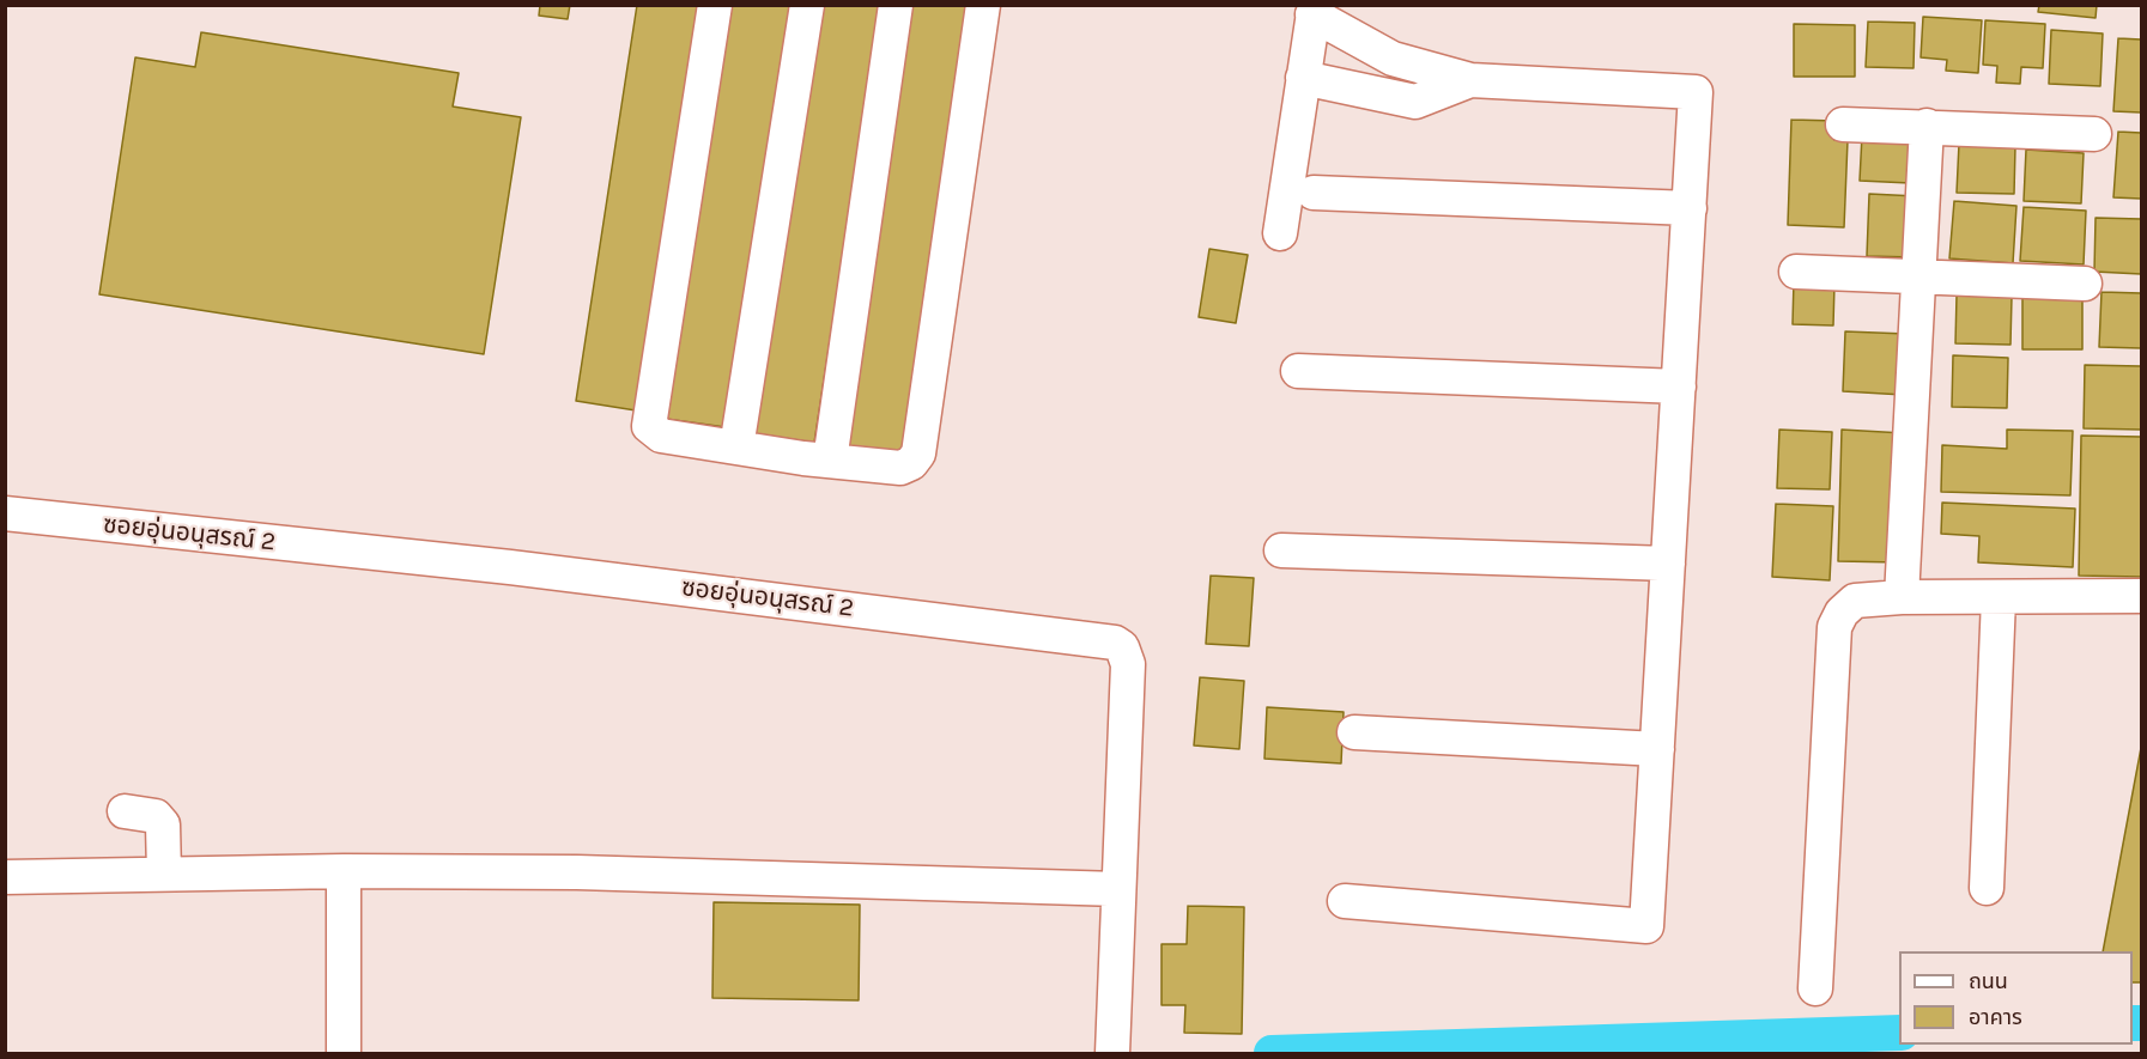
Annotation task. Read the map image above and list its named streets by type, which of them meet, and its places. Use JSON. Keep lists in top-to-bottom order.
{
  "streets": {
    "street": ["ซอยอุ่นอนุสรณ์ 2"]
  },
  "legend": ["ถนน", "อาคาร"]
}
